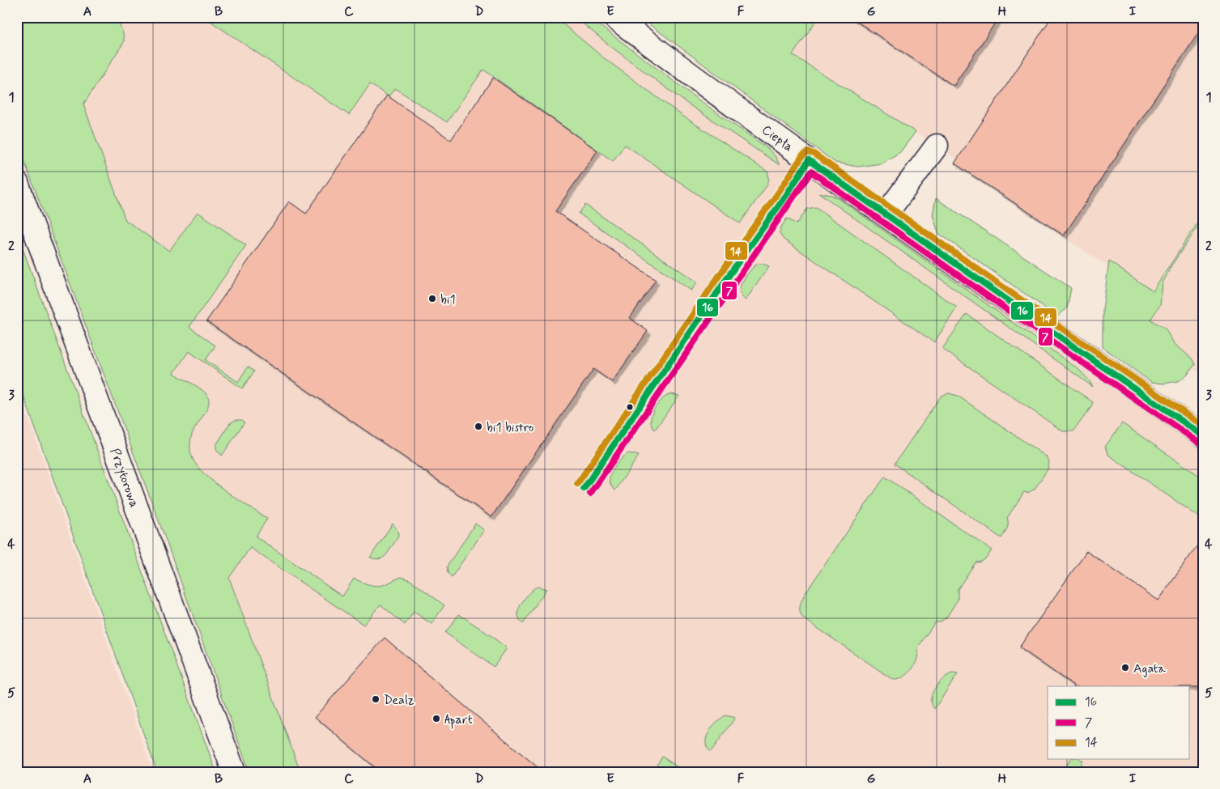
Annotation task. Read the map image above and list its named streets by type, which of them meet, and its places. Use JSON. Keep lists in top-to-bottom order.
{
  "streets": {
    "street": ["Ciepła", "Przytorowa"]
  },
  "places": [
    "bi1",
    "bi1 bistro",
    "Agata",
    "Dealz",
    "Apart"
  ],
  "lines": ["transit line 14", "transit line 16", "transit line 7"],
  "legend": ["16", "7", "14"],
  "grid": {
    "columns": [
      "A",
      "B",
      "C",
      "D",
      "E",
      "F",
      "G",
      "H",
      "I"
    ],
    "rows": [
      "1",
      "2",
      "3",
      "4",
      "5"
    ]
  }
}
